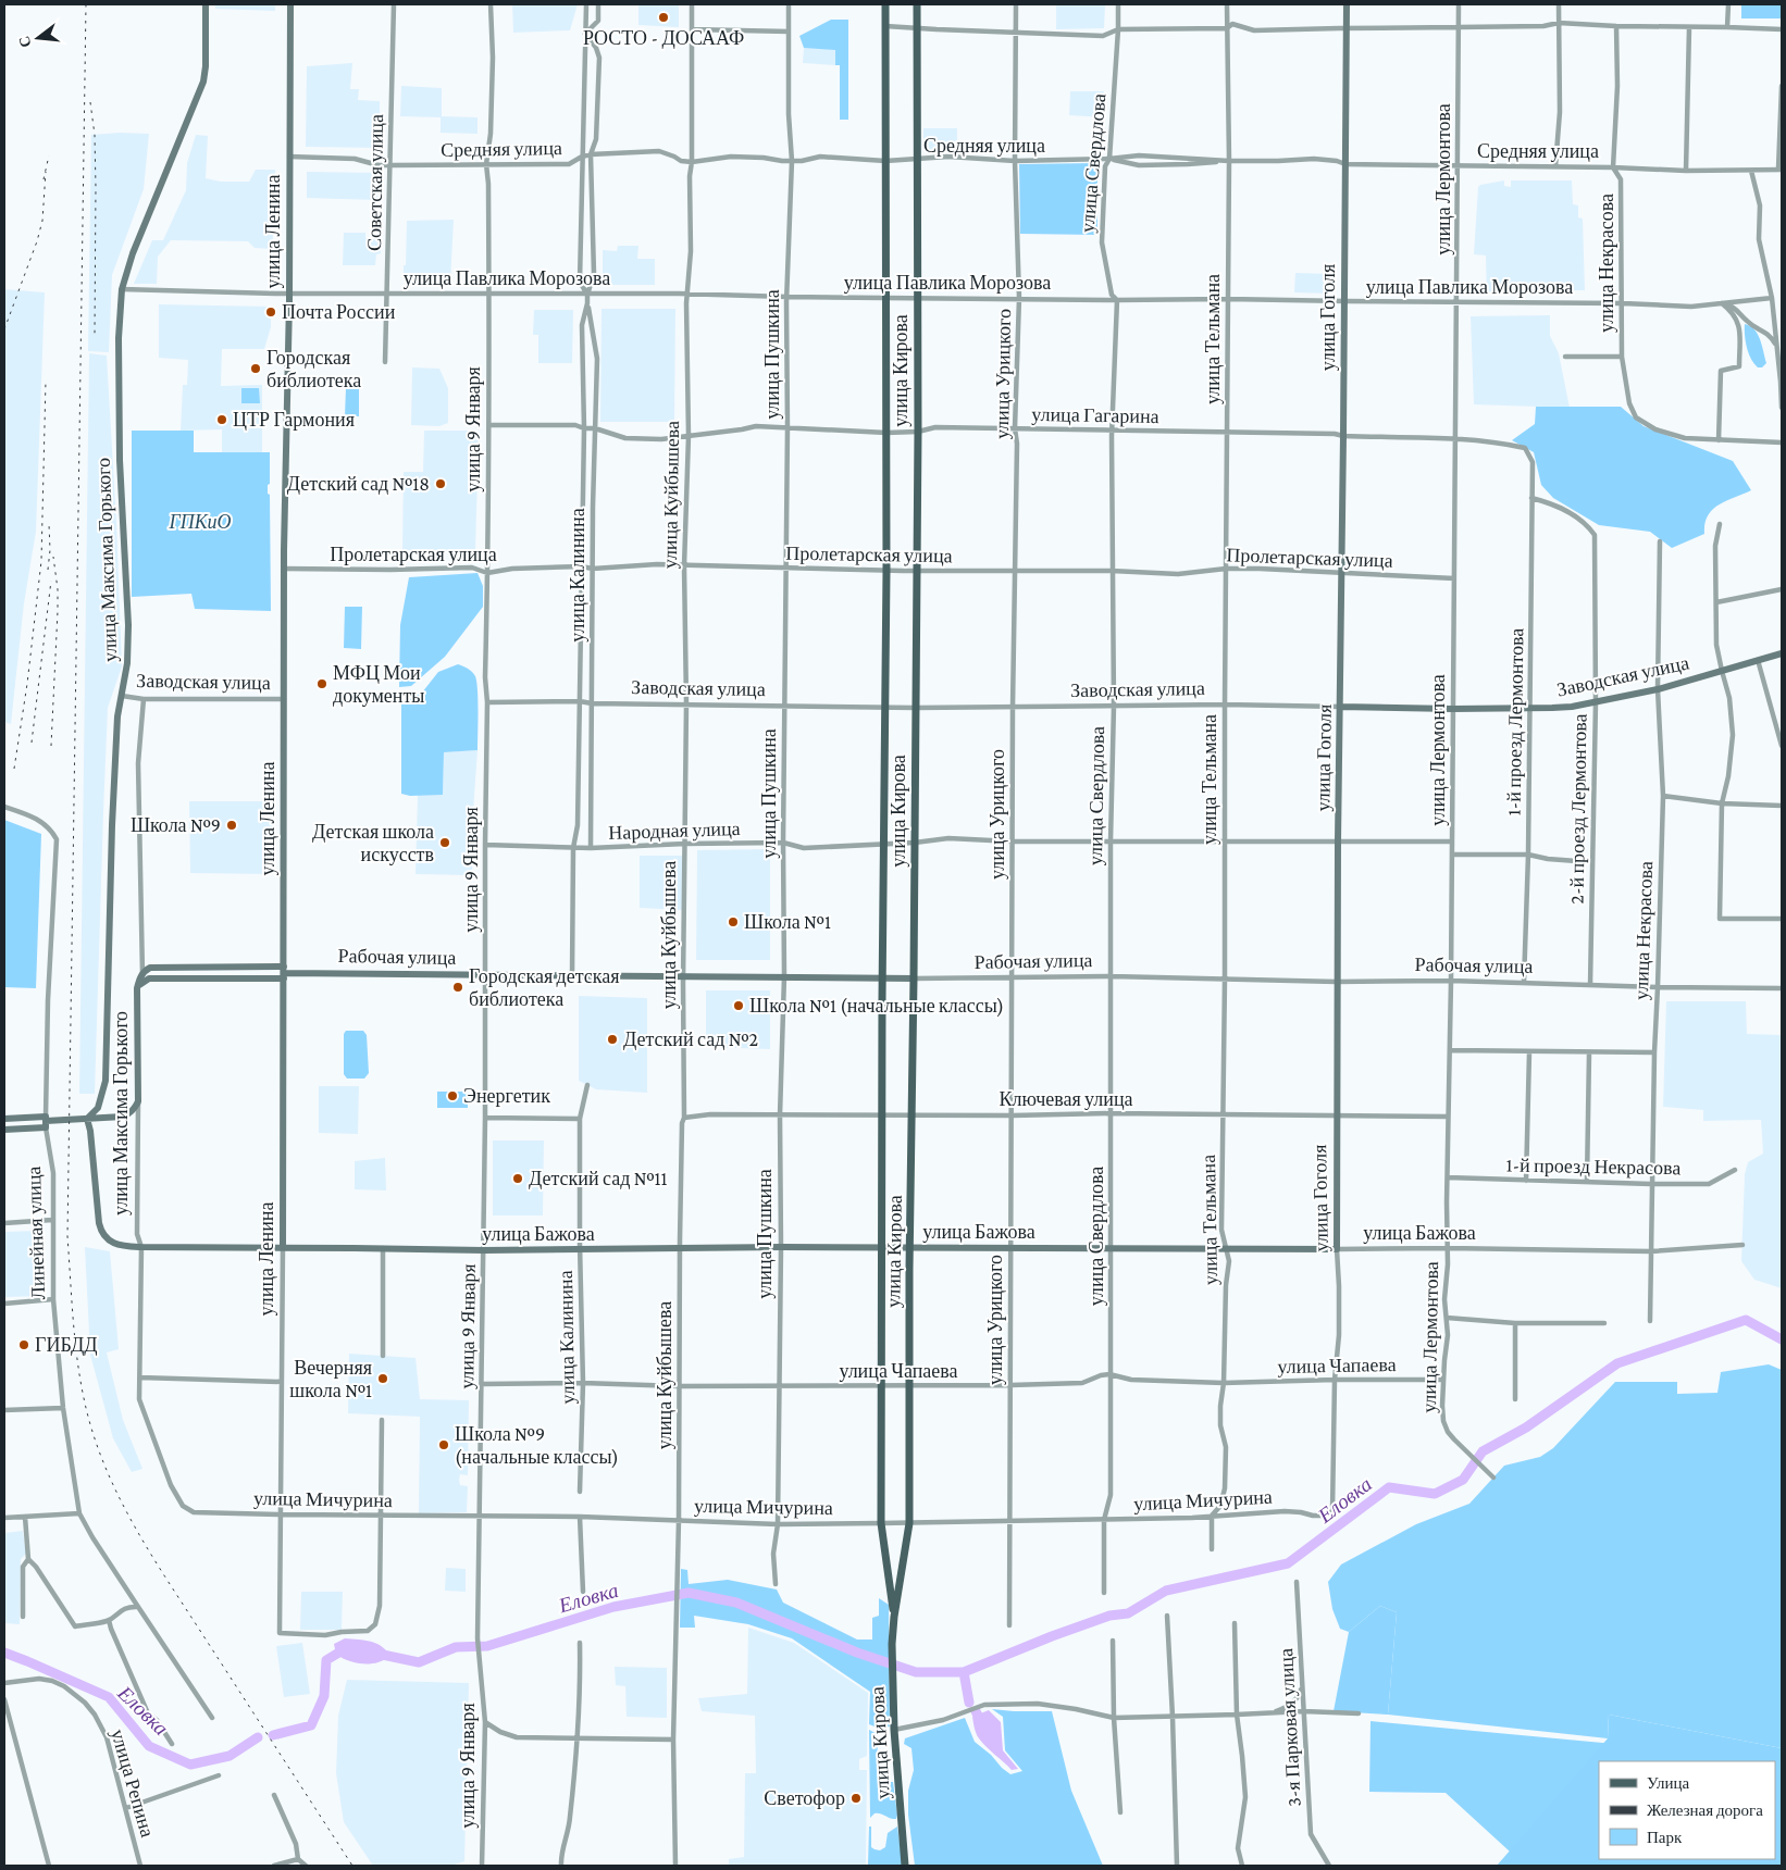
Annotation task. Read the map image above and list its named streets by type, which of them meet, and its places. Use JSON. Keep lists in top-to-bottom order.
{
  "streets": {
    "main road": ["улица Кирова"],
    "street": [
      "Средняя улица",
      "улица Свердлова",
      "улица Лермонтова",
      "Советская улица",
      "улица Ленина",
      "улица Некрасова",
      "улица Павлика Морозова",
      "улица Гоголя",
      "улица Тельмана",
      "улица Пушкина",
      "улица Урицкого",
      "улица Гагарина",
      "улица 9 Января",
      "улица Куйбышева",
      "Пролетарская улица",
      "улица Максима Горького",
      "улица Калинина",
      "Заводская улица",
      "1-й проезд Лермонтова",
      "2-й проезд Лермонтова",
      "Народная улица",
      "Рабочая улица",
      "Ключевая улица",
      "1-й проезд Некрасова",
      "улица Бажова",
      "Линейная улица",
      "улица Чапаева",
      "улица Мичурина",
      "3-я Парковая улица",
      "улица Репина"
    ]
  },
  "crossings": [
    ["Средняя улица", "улица Свердлова"],
    ["Средняя улица", "улица Лермонтова"],
    ["Средняя улица", "Советская улица"],
    ["Средняя улица", "улица Ленина"],
    ["Средняя улица", "улица Некрасова"],
    ["Средняя улица", "улица Гоголя"],
    ["Средняя улица", "улица Тельмана"],
    ["Средняя улица", "улица Пушкина"],
    ["Средняя улица", "улица Кирова"],
    ["Средняя улица", "улица Урицкого"],
    ["Средняя улица", "улица 9 Января"],
    ["Средняя улица", "улица Куйбышева"],
    ["Средняя улица", "улица Калинина"],
    ["улица Свердлова", "улица Павлика Морозова"],
    ["улица Свердлова", "улица Гагарина"],
    ["улица Свердлова", "Пролетарская улица"],
    ["улица Свердлова", "Заводская улица"],
    ["улица Свердлова", "Народная улица"],
    ["улица Свердлова", "Рабочая улица"],
    ["улица Свердлова", "Ключевая улица"],
    ["улица Свердлова", "улица Бажова"],
    ["улица Свердлова", "улица Чапаева"],
    ["улица Свердлова", "улица Мичурина"],
    ["улица Лермонтова", "улица Павлика Морозова"],
    ["улица Лермонтова", "улица Гагарина"],
    ["улица Лермонтова", "Пролетарская улица"],
    ["улица Лермонтова", "Заводская улица"],
    ["улица Лермонтова", "Народная улица"],
    ["улица Лермонтова", "Рабочая улица"],
    ["улица Лермонтова", "Ключевая улица"],
    ["улица Лермонтова", "1-й проезд Некрасова"],
    ["улица Лермонтова", "улица Бажова"],
    ["улица Лермонтова", "улица Чапаева"],
    ["Советская улица", "улица Павлика Морозова"],
    ["улица Ленина", "улица Павлика Морозова"],
    ["улица Ленина", "Пролетарская улица"],
    ["улица Ленина", "Заводская улица"],
    ["улица Ленина", "Рабочая улица"],
    ["улица Ленина", "улица Бажова"],
    ["улица Ленина", "улица Мичурина"],
    ["улица Некрасова", "улица Павлика Морозова"],
    ["улица Некрасова", "Заводская улица"],
    ["улица Некрасова", "Рабочая улица"],
    ["улица Некрасова", "1-й проезд Некрасова"],
    ["улица Некрасова", "улица Бажова"],
    ["улица Павлика Морозова", "улица Гоголя"],
    ["улица Павлика Морозова", "улица Тельмана"],
    ["улица Павлика Морозова", "улица Пушкина"],
    ["улица Павлика Морозова", "улица Кирова"],
    ["улица Павлика Морозова", "улица Урицкого"],
    ["улица Павлика Морозова", "улица 9 Января"],
    ["улица Павлика Морозова", "улица Куйбышева"],
    ["улица Павлика Морозова", "улица Максима Горького"],
    ["улица Павлика Морозова", "улица Калинина"],
    ["улица Гоголя", "улица Гагарина"],
    ["улица Гоголя", "Пролетарская улица"],
    ["улица Гоголя", "Заводская улица"],
    ["улица Гоголя", "Народная улица"],
    ["улица Гоголя", "Рабочая улица"],
    ["улица Гоголя", "Ключевая улица"],
    ["улица Гоголя", "улица Бажова"],
    ["улица Гоголя", "улица Чапаева"],
    ["улица Гоголя", "улица Мичурина"],
    ["улица Тельмана", "улица Гагарина"],
    ["улица Тельмана", "Пролетарская улица"],
    ["улица Тельмана", "Заводская улица"],
    ["улица Тельмана", "Народная улица"],
    ["улица Тельмана", "Рабочая улица"],
    ["улица Тельмана", "Ключевая улица"],
    ["улица Тельмана", "улица Бажова"],
    ["улица Тельмана", "улица Чапаева"],
    ["улица Тельмана", "улица Мичурина"],
    ["улица Пушкина", "улица Гагарина"],
    ["улица Пушкина", "Пролетарская улица"],
    ["улица Пушкина", "Заводская улица"],
    ["улица Пушкина", "Народная улица"],
    ["улица Пушкина", "Рабочая улица"],
    ["улица Пушкина", "Ключевая улица"],
    ["улица Пушкина", "улица Бажова"],
    ["улица Пушкина", "улица Чапаева"],
    ["улица Пушкина", "улица Мичурина"],
    ["улица Кирова", "улица Гагарина"],
    ["улица Кирова", "Пролетарская улица"],
    ["улица Кирова", "Заводская улица"],
    ["улица Кирова", "Народная улица"],
    ["улица Кирова", "Рабочая улица"],
    ["улица Кирова", "Ключевая улица"],
    ["улица Кирова", "улица Бажова"],
    ["улица Кирова", "улица Чапаева"],
    ["улица Кирова", "улица Мичурина"],
    ["улица Урицкого", "улица Гагарина"],
    ["улица Урицкого", "Пролетарская улица"],
    ["улица Урицкого", "Заводская улица"],
    ["улица Урицкого", "Народная улица"],
    ["улица Урицкого", "Рабочая улица"],
    ["улица Урицкого", "Ключевая улица"],
    ["улица Урицкого", "улица Бажова"],
    ["улица Урицкого", "улица Чапаева"],
    ["улица Урицкого", "улица Мичурина"],
    ["улица Гагарина", "улица 9 Января"],
    ["улица Гагарина", "улица Куйбышева"],
    ["улица Гагарина", "улица Калинина"],
    ["улица Гагарина", "1-й проезд Лермонтова"],
    ["улица 9 Января", "Пролетарская улица"],
    ["улица 9 Января", "Заводская улица"],
    ["улица 9 Января", "Народная улица"],
    ["улица 9 Января", "Рабочая улица"],
    ["улица 9 Января", "улица Бажова"],
    ["улица 9 Января", "улица Чапаева"],
    ["улица 9 Января", "улица Мичурина"],
    ["улица Куйбышева", "Пролетарская улица"],
    ["улица Куйбышева", "Заводская улица"],
    ["улица Куйбышева", "Народная улица"],
    ["улица Куйбышева", "Рабочая улица"],
    ["улица Куйбышева", "Ключевая улица"],
    ["улица Куйбышева", "улица Бажова"],
    ["улица Куйбышева", "улица Чапаева"],
    ["улица Куйбышева", "улица Мичурина"],
    ["Пролетарская улица", "улица Калинина"],
    ["улица Максима Горького", "Заводская улица"],
    ["улица Максима Горького", "Рабочая улица"],
    ["улица Максима Горького", "улица Бажова"],
    ["улица Максима Горького", "улица Мичурина"],
    ["улица Калинина", "Заводская улица"],
    ["улица Калинина", "Народная улица"],
    ["улица Калинина", "Рабочая улица"],
    ["улица Калинина", "улица Бажова"],
    ["улица Калинина", "улица Чапаева"],
    ["Заводская улица", "1-й проезд Лермонтова"],
    ["Заводская улица", "2-й проезд Лермонтова"],
    ["1-й проезд Лермонтова", "2-й проезд Лермонтова"],
    ["1-й проезд Лермонтова", "Рабочая улица"],
    ["2-й проезд Лермонтова", "Рабочая улица"]
  ],
  "water": ["Еловка"],
  "parks": ["ГПКиО"],
  "places": [
    "РОСТО - ДОСААФ",
    "Почта России",
    "Городская библиотека",
    "ЦТР Гармония",
    "Детский сад №18",
    "МФЦ Мои документы",
    "Школа №9",
    "Детская школа искусств",
    "Школа №1",
    "Городская детская библиотека",
    "Школа №1 (начальные классы)",
    "Детский сад №2",
    "Энергетик",
    "Детский сад №11",
    "ГИБДД",
    "Вечерняя школа №1",
    "Школа №9 (начальные классы)",
    "Светофор"
  ],
  "legend": ["Улица", "Железная дорога", "Парк"],
  "north": "left"
}
